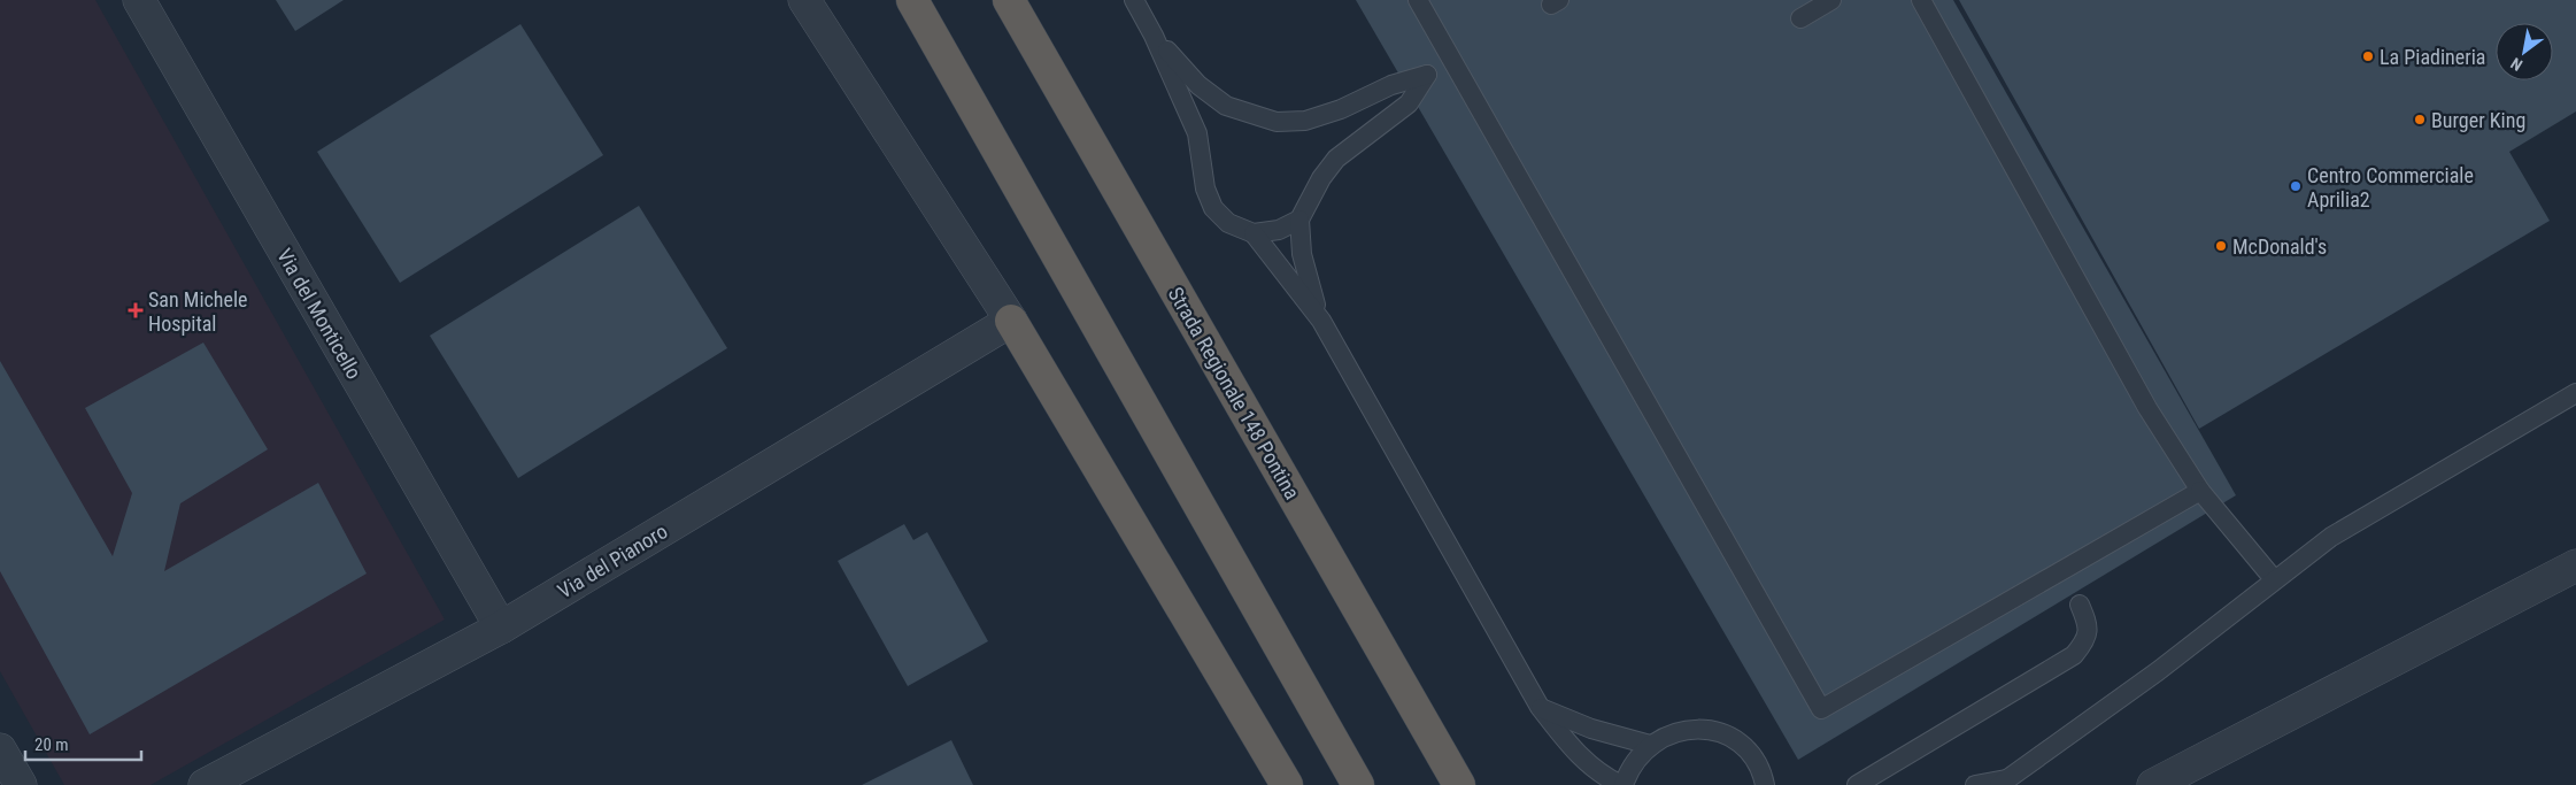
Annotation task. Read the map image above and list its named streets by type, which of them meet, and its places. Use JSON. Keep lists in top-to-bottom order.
{
  "streets": {
    "highway": ["Strada Regionale 148 Pontina"],
    "street": ["Via del Monticello", "Via del Pianoro"]
  },
  "crossings": [
    ["Via del Monticello", "Via del Pianoro"]
  ],
  "places": {
    "other": [
      "La Piadineria",
      "Burger King",
      "Centro Commerciale Aprilia2",
      "McDonald's"
    ],
    "health": ["San Michele Hospital"]
  },
  "scale_bar": "20 m",
  "north": "bottom left"
}
